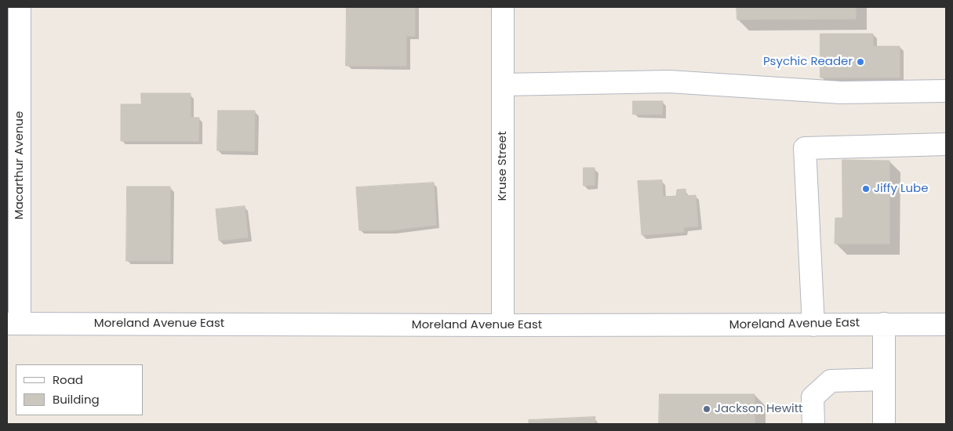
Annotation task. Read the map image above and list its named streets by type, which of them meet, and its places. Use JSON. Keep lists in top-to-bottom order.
{
  "streets": {
    "street": ["Macarthur Avenue", "Kruse Street", "Moreland Avenue East"]
  },
  "crossings": [
    ["Macarthur Avenue", "Moreland Avenue East"],
    ["Kruse Street", "Moreland Avenue East"]
  ],
  "places": ["Psychic Reader", "Jiffy Lube", "Jackson Hewitt"],
  "legend": ["Road", "Building"]
}
